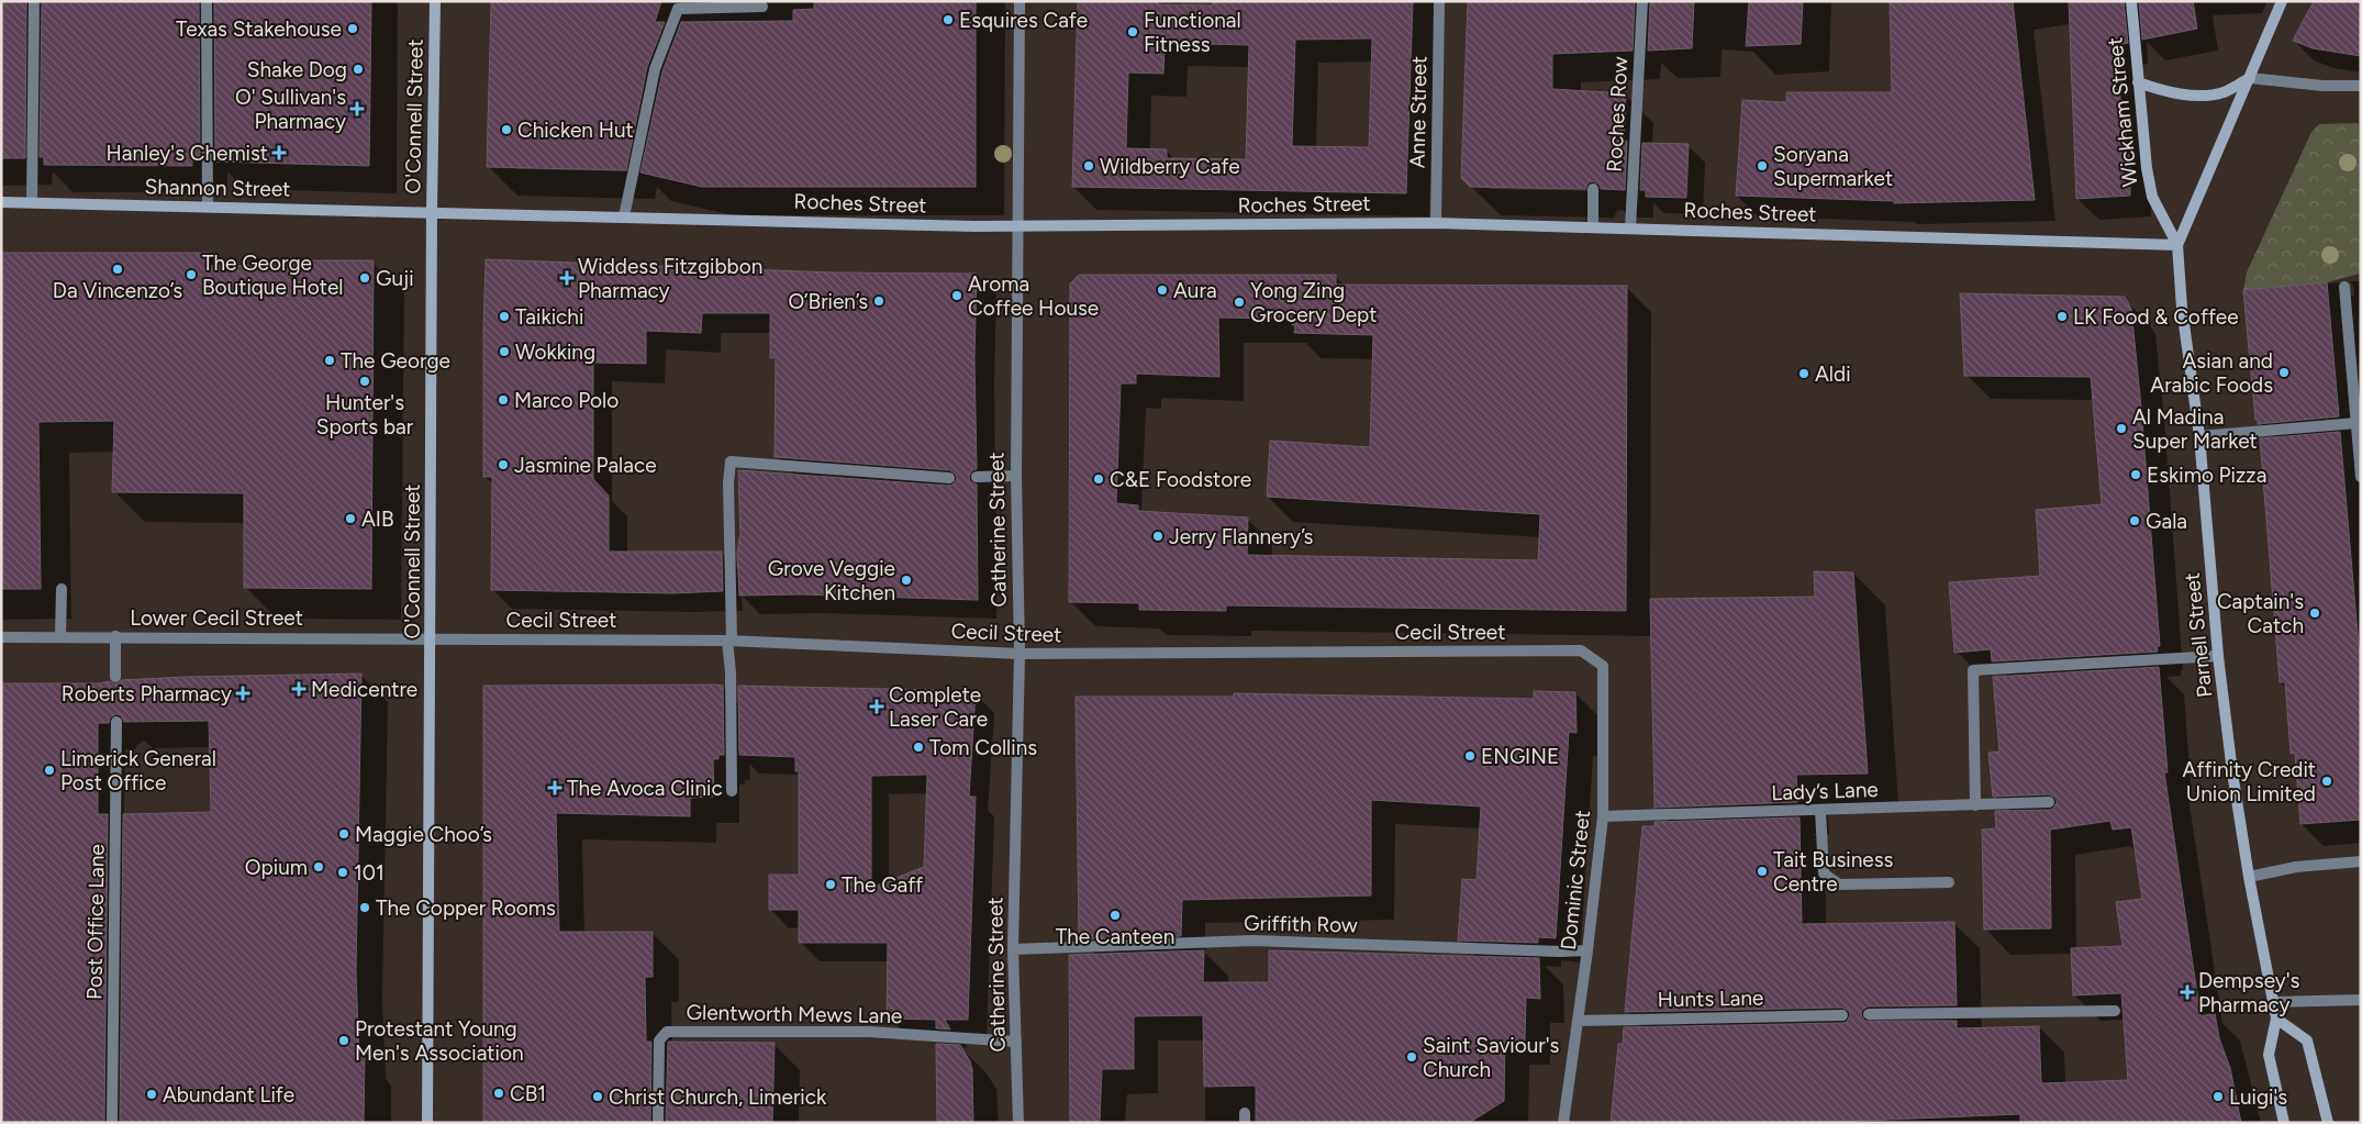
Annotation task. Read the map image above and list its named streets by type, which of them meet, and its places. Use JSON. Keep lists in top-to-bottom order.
{
  "streets": {
    "main road": [
      "Wickham Street",
      "O'Connell Street",
      "Shannon Street",
      "Roches Street",
      "Parnell Street"
    ],
    "street": [
      "Anne Street",
      "Roches Row",
      "Catherine Street",
      "Lower Cecil Street",
      "Cecil Street",
      "Lady’s Lane",
      "Dominic Street",
      "Post Office Lane",
      "Griffith Row",
      "Hunts Lane",
      "Glentworth Mews Lane"
    ]
  },
  "crossings": [
    ["Anne Street", "Roches Street"],
    ["Wickham Street", "Roches Street"],
    ["Wickham Street", "Parnell Street"],
    ["Roches Row", "Roches Street"],
    ["O'Connell Street", "Shannon Street"],
    ["O'Connell Street", "Roches Street"],
    ["O'Connell Street", "Lower Cecil Street"],
    ["O'Connell Street", "Cecil Street"],
    ["Shannon Street", "Roches Street"],
    ["Roches Street", "Catherine Street"],
    ["Roches Street", "Parnell Street"],
    ["Catherine Street", "Cecil Street"],
    ["Catherine Street", "Griffith Row"],
    ["Catherine Street", "Glentworth Mews Lane"],
    ["Lower Cecil Street", "Cecil Street"],
    ["Cecil Street", "Dominic Street"],
    ["Lady’s Lane", "Dominic Street"],
    ["Dominic Street", "Griffith Row"],
    ["Dominic Street", "Hunts Lane"]
  ],
  "places": {
    "other": [
      "Esquires Cafe",
      "Texas Stakehouse",
      "Functional Fitness",
      "Shake Dog",
      "Chicken Hut",
      "Wildberry Cafe",
      "Soryana Supermarket",
      "Da Vincenzo’s",
      "The George Boutique Hotel",
      "Guji",
      "Aura",
      "Aroma Coffee House",
      "O’Brien’s",
      "Yong Zing Grocery Dept",
      "Taikichi",
      "LK Food & Coffee",
      "Wokking",
      "The George",
      "Asian and Arabic Foods",
      "Aldi",
      "Hunter's Sports bar",
      "Marco Polo",
      "Al Madina Super Market",
      "Jasmine Palace",
      "Eskimo Pizza",
      "C&E Foodstore",
      "AIB",
      "Gala",
      "Jerry Flannery’s",
      "Grove Veggie Kitchen",
      "Captain's Catch",
      "Tom Collins",
      "ENGINE",
      "Limerick General Post Office",
      "Affinity Credit Union Limited",
      "Maggie Choo’s",
      "Opium",
      "Tait Business Centre",
      "101",
      "The Gaff",
      "The Copper Rooms",
      "The Canteen",
      "Protestant Young Men's Association",
      "Saint Saviour's Church",
      "CB1",
      "Abundant Life",
      "Christ Church, Limerick",
      "Luigi's"
    ],
    "health": [
      "O' Sullivan's Pharmacy",
      "Hanley's Chemist",
      "Widdess Fitzgibbon Pharmacy",
      "Medicentre",
      "Roberts Pharmacy",
      "Complete Laser Care",
      "The Avoca Clinic",
      "Dempsey's Pharmacy"
    ]
  }
}
